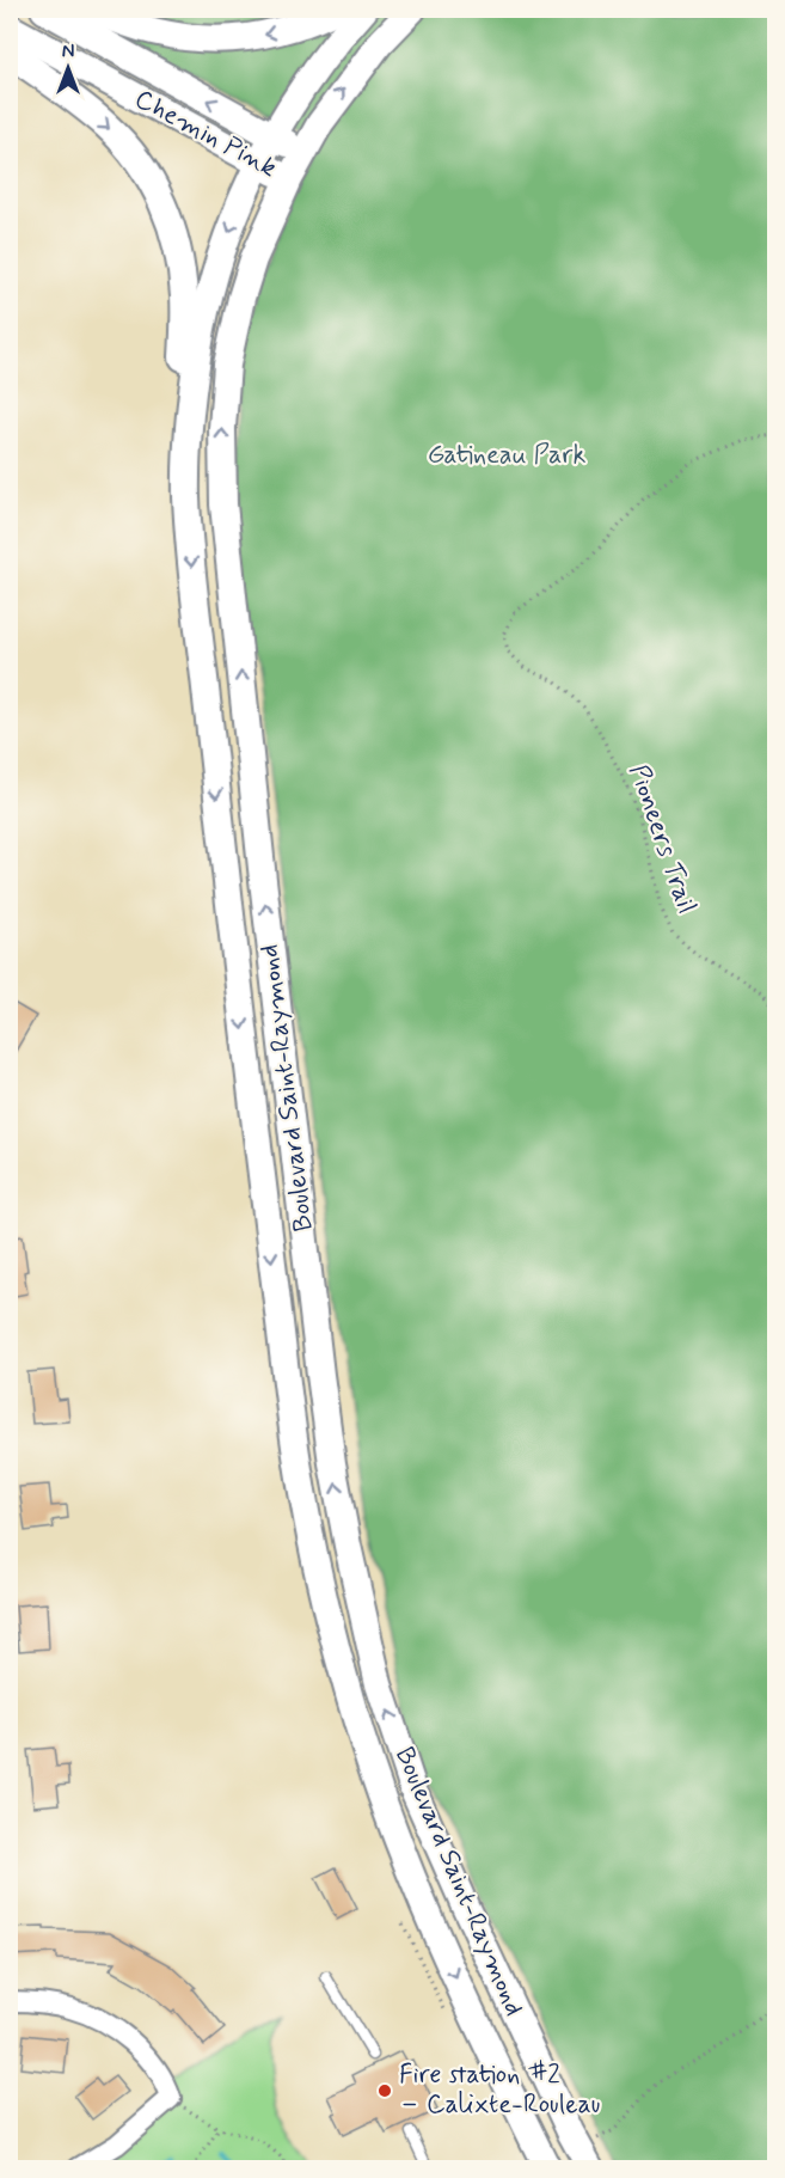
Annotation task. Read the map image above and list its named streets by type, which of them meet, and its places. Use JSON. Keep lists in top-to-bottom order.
{
  "streets": {
    "main road": ["Chemin Pink", "Boulevard Saint-Raymond"],
    "path": ["Pioneers Trail"]
  },
  "crossings": [
    ["Chemin Pink", "Boulevard Saint-Raymond"]
  ],
  "parks": ["Gatineau Park"],
  "places": ["Fire station #2 – Calixte-Rouleau"],
  "north": "top"
}
